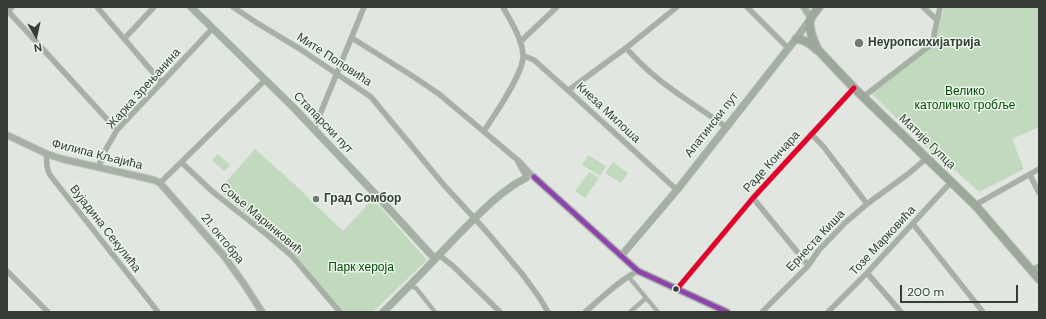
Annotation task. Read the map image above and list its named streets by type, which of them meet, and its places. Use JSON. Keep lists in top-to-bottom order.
{
  "streets": {
    "main road": ["Стапарски пут", "Апатински пут", "Матије Гупца"],
    "street": [
      "Мите Поповића",
      "Жарка Зрењанина",
      "Кнеза Милоша",
      "Филипа Кљајића",
      "Раде Кончара",
      "Соње Маринковић",
      "Вујадина Секулића",
      "21. октобра",
      "Ернеста Киша",
      "Тозе Марковића"
    ]
  },
  "crossings": [
    ["Жарка Зрењанина", "Стапарски пут"],
    ["Жарка Зрењанина", "Филипа Кљајића"],
    ["Кнеза Милоша", "Апатински пут"],
    ["Апатински пут", "Матије Гупца"],
    ["Матије Гупца", "Раде Кончара"],
    ["Матије Гупца", "Ернеста Киша"],
    ["Матије Гупца", "Тозе Марковића"],
    ["Филипа Кљајића", "Вујадина Секулића"],
    ["Филипа Кљајића", "21. октобра"]
  ],
  "parks": ["Велико католичко гробље", "Парк хероја"],
  "places": ["Неуропсихијатрија", "Град Сомбор"],
  "scale_bar": "200 m",
  "north": "bottom"
}
